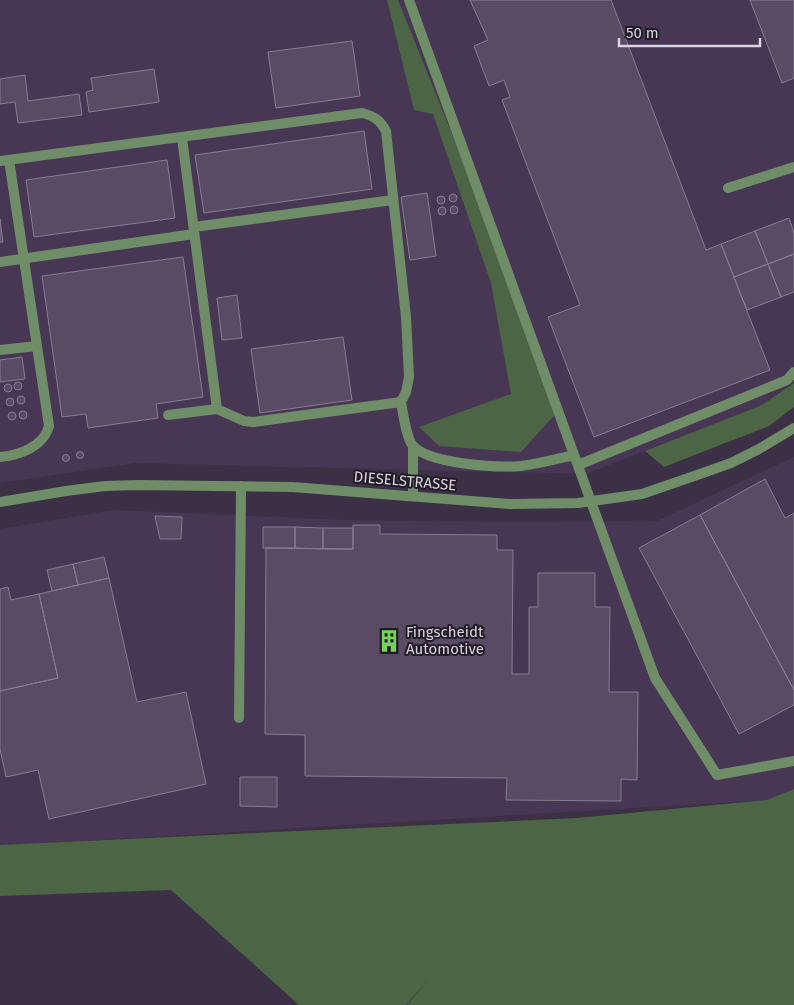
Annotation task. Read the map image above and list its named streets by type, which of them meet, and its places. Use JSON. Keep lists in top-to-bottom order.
{
  "streets": {
    "street": ["DIESELSTRASSE"]
  },
  "places": {
    "building": ["Fingscheidt Automotive"]
  },
  "scale_bar": "50 m"
}
